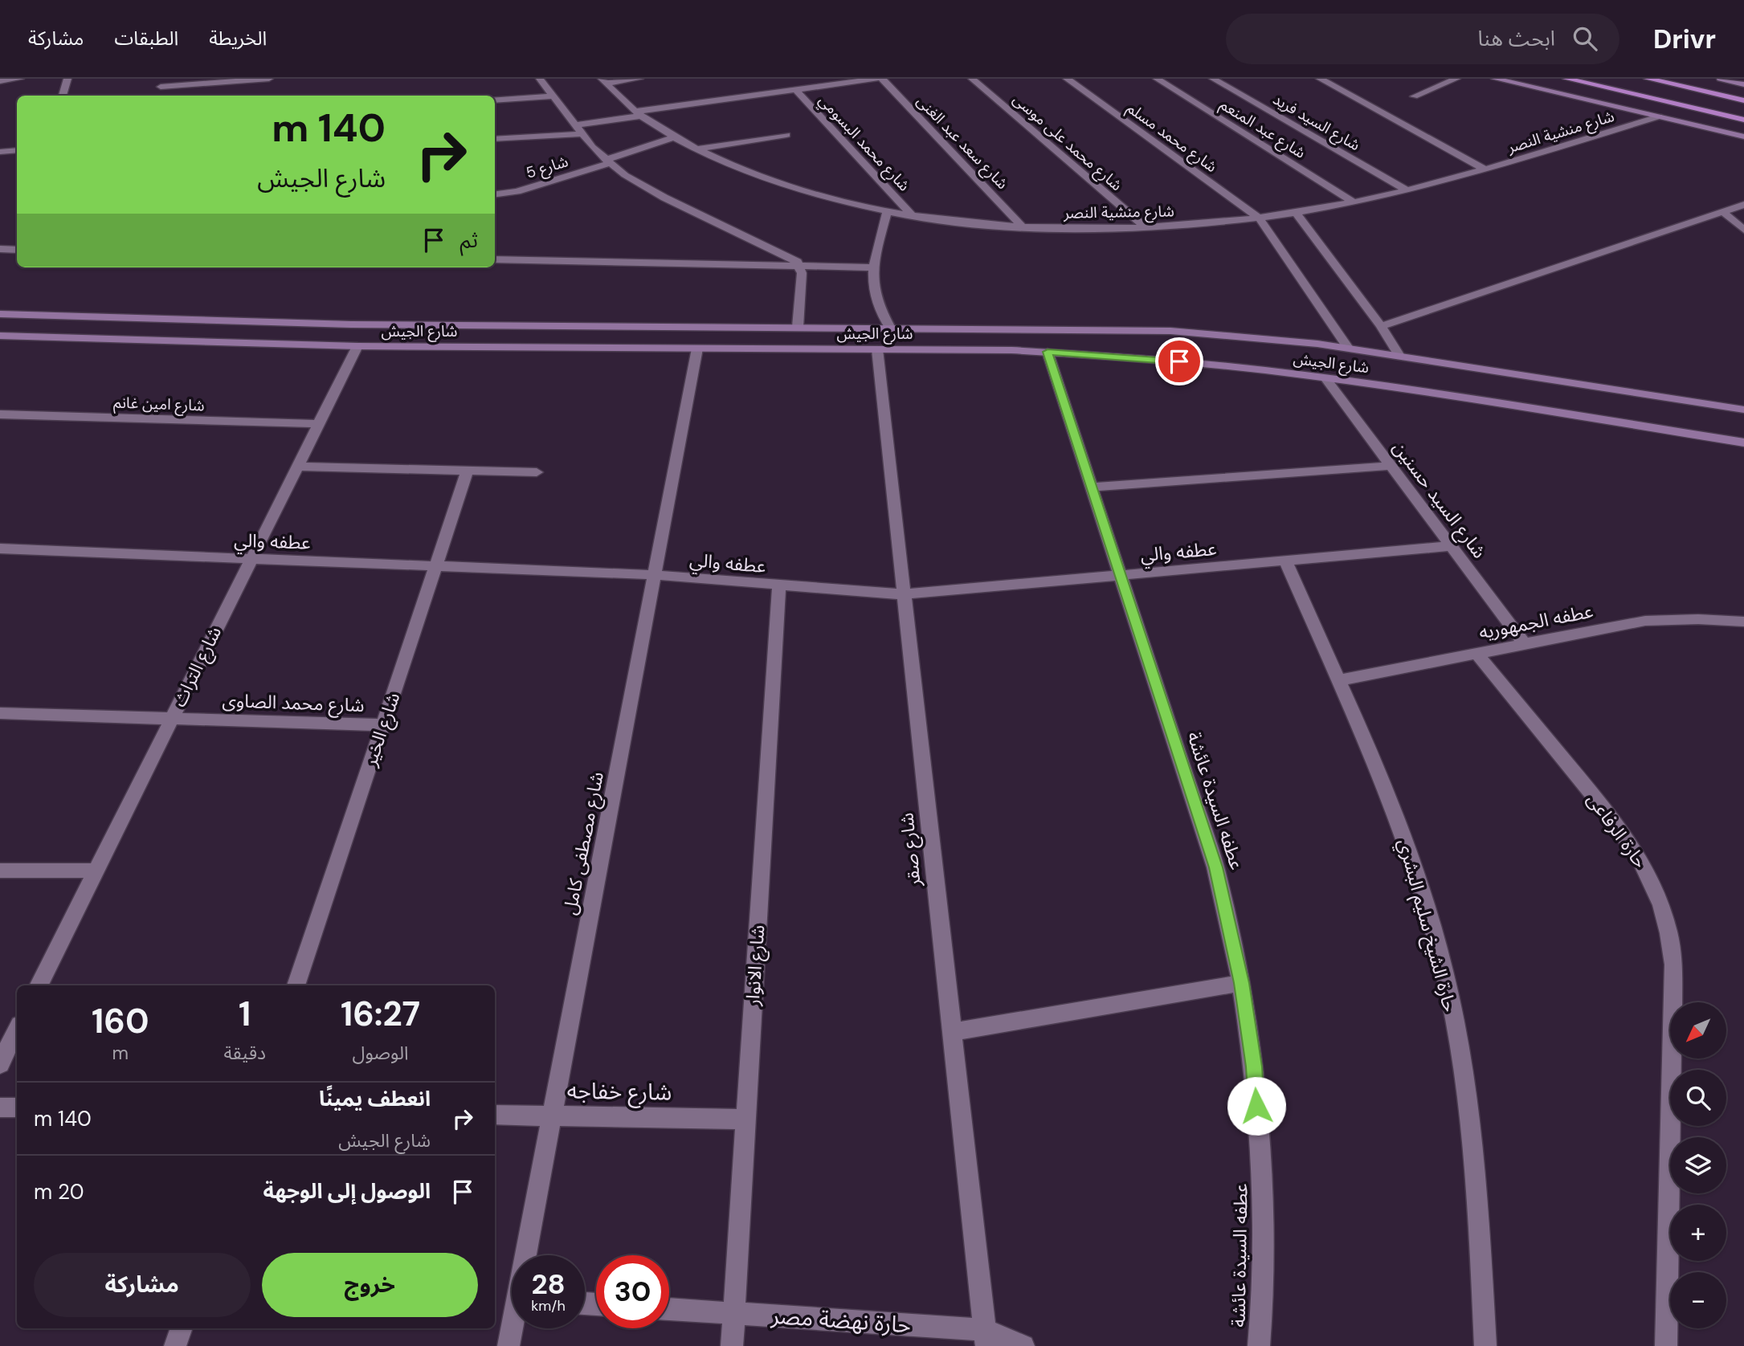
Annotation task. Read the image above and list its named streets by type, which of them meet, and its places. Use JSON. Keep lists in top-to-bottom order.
{
  "streets": {
    "main road": ["شارع الجيش"],
    "street": [
      "شارع السيد فريد",
      "شارع عبد المنعم",
      "شارع منشية النصر",
      "شارع محمد مسلم",
      "شارع سعد عبد الغنى",
      "شارع محمد على موسى",
      "شارع محمد البسومي",
      "شارع 5",
      "شارع امين غانم",
      "شارع السيد حسنين",
      "عطفه والي",
      "عطفه الجمهوريه",
      "شارع التراث",
      "شارع محمد الصاوى",
      "شارع الخير",
      "عطفه السيدة عائشة",
      "حارة الرفاعى",
      "شارع مصطفى كامل",
      "شارع صقر",
      "حارة الشيخ سليم البشري",
      "شارع الانوار",
      "شارع خفاجه",
      "حارة نهضة مصر"
    ]
  },
  "crossings": [
    ["شارع السيد فريد", "شارع منشية النصر"],
    ["شارع عبد المنعم", "شارع منشية النصر"],
    ["شارع منشية النصر", "شارع محمد مسلم"],
    ["شارع منشية النصر", "شارع سعد عبد الغنى"],
    ["شارع منشية النصر", "شارع محمد على موسى"],
    ["شارع منشية النصر", "شارع محمد البسومي"],
    ["شارع منشية النصر", "شارع 5"],
    ["شارع الجيش", "شارع السيد حسنين"],
    ["شارع الجيش", "شارع التراث"],
    ["شارع الجيش", "عطفه السيدة عائشة"],
    ["شارع الجيش", "شارع مصطفى كامل"],
    ["شارع الجيش", "شارع صقر"],
    ["شارع امين غانم", "شارع التراث"],
    ["شارع السيد حسنين", "عطفه والي"],
    ["شارع السيد حسنين", "عطفه الجمهوريه"],
    ["عطفه والي", "شارع التراث"],
    ["عطفه والي", "شارع الخير"],
    ["عطفه والي", "عطفه السيدة عائشة"],
    ["عطفه والي", "شارع مصطفى كامل"],
    ["عطفه والي", "شارع صقر"],
    ["عطفه والي", "حارة الشيخ سليم البشري"],
    ["عطفه والي", "شارع الانوار"],
    ["عطفه الجمهوريه", "حارة الرفاعى"],
    ["عطفه الجمهوريه", "حارة الشيخ سليم البشري"],
    ["شارع التراث", "شارع محمد الصاوى"],
    ["شارع محمد الصاوى", "شارع الخير"],
    ["شارع مصطفى كامل", "شارع خفاجه"],
    ["شارع صقر", "حارة نهضة مصر"],
    ["شارع الانوار", "شارع خفاجه"],
    ["شارع الانوار", "حارة نهضة مصر"]
  ],
  "north": "bottom left",
  "page": {
    "header": "Drivr",
    "search": "ابحث هنا",
    "nav": ["الخريطة", "الطبقات", "مشاركة"],
    "turn": ["140 m", "شارع الجيش"],
    "then": "ثم",
    "eta": [
      "16:27",
      "الوصول",
      "1",
      "دقيقة",
      "160",
      "m"
    ],
    "map_buttons": ["+", "−"],
    "list": [
      {
        "name": "انعطف يمينًا",
        "note": "شارع الجيش",
        "value": "140 m"
      },
      {
        "name": "الوصول إلى الوجهة",
        "value": "20 m"
      }
    ],
    "buttons": ["خروج", "مشاركة"],
    "speed": "28 km/h",
    "limit": "30"
  }
}
